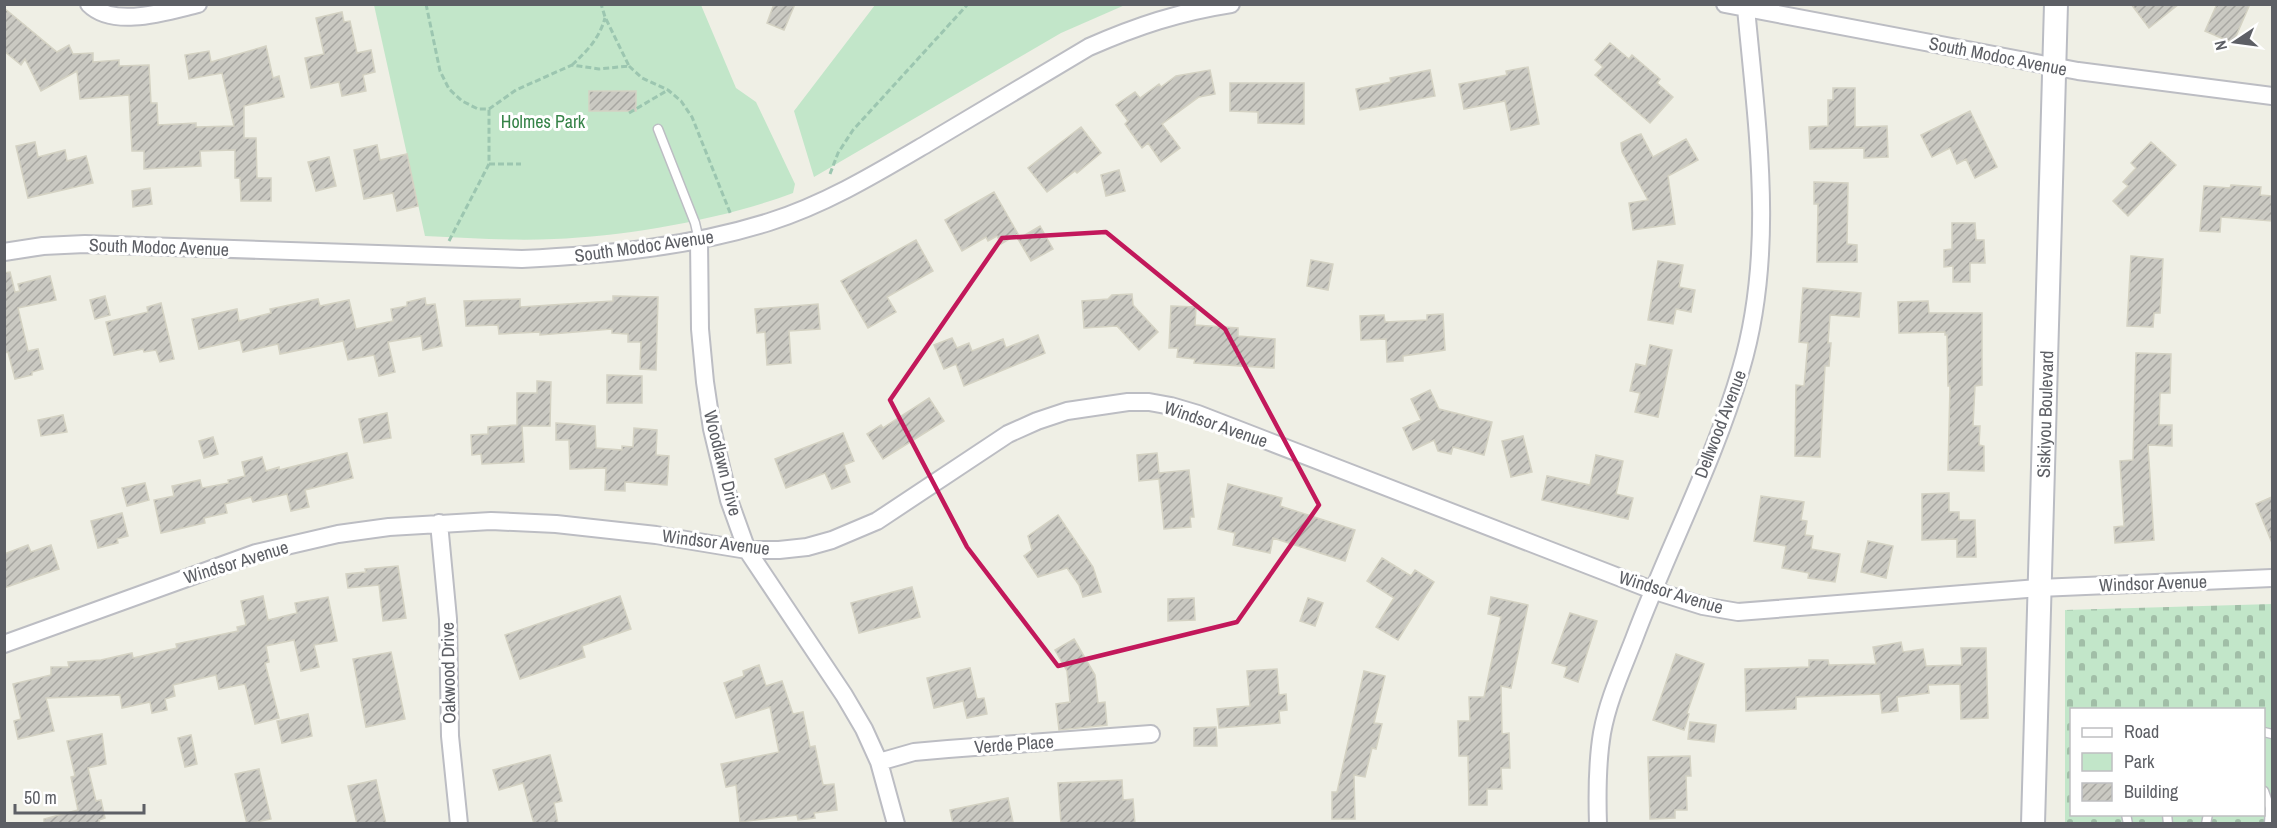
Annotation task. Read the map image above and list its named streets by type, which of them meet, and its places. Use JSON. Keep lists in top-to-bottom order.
{
  "streets": {
    "street": [
      "South Modoc Avenue",
      "Siskiyou Boulevard",
      "Windsor Avenue",
      "Dellwood Avenue",
      "Woodlawn Drive",
      "Oakwood Drive",
      "Verde Place"
    ]
  },
  "crossings": [
    ["South Modoc Avenue", "Siskiyou Boulevard"],
    ["South Modoc Avenue", "Dellwood Avenue"],
    ["South Modoc Avenue", "Woodlawn Drive"],
    ["Siskiyou Boulevard", "Windsor Avenue"],
    ["Windsor Avenue", "Dellwood Avenue"],
    ["Windsor Avenue", "Woodlawn Drive"],
    ["Windsor Avenue", "Oakwood Drive"],
    ["Woodlawn Drive", "Verde Place"]
  ],
  "parks": ["Holmes Park"],
  "legend": ["Road", "Park", "Building"],
  "scale_bar": "50 m",
  "north": "left"
}
